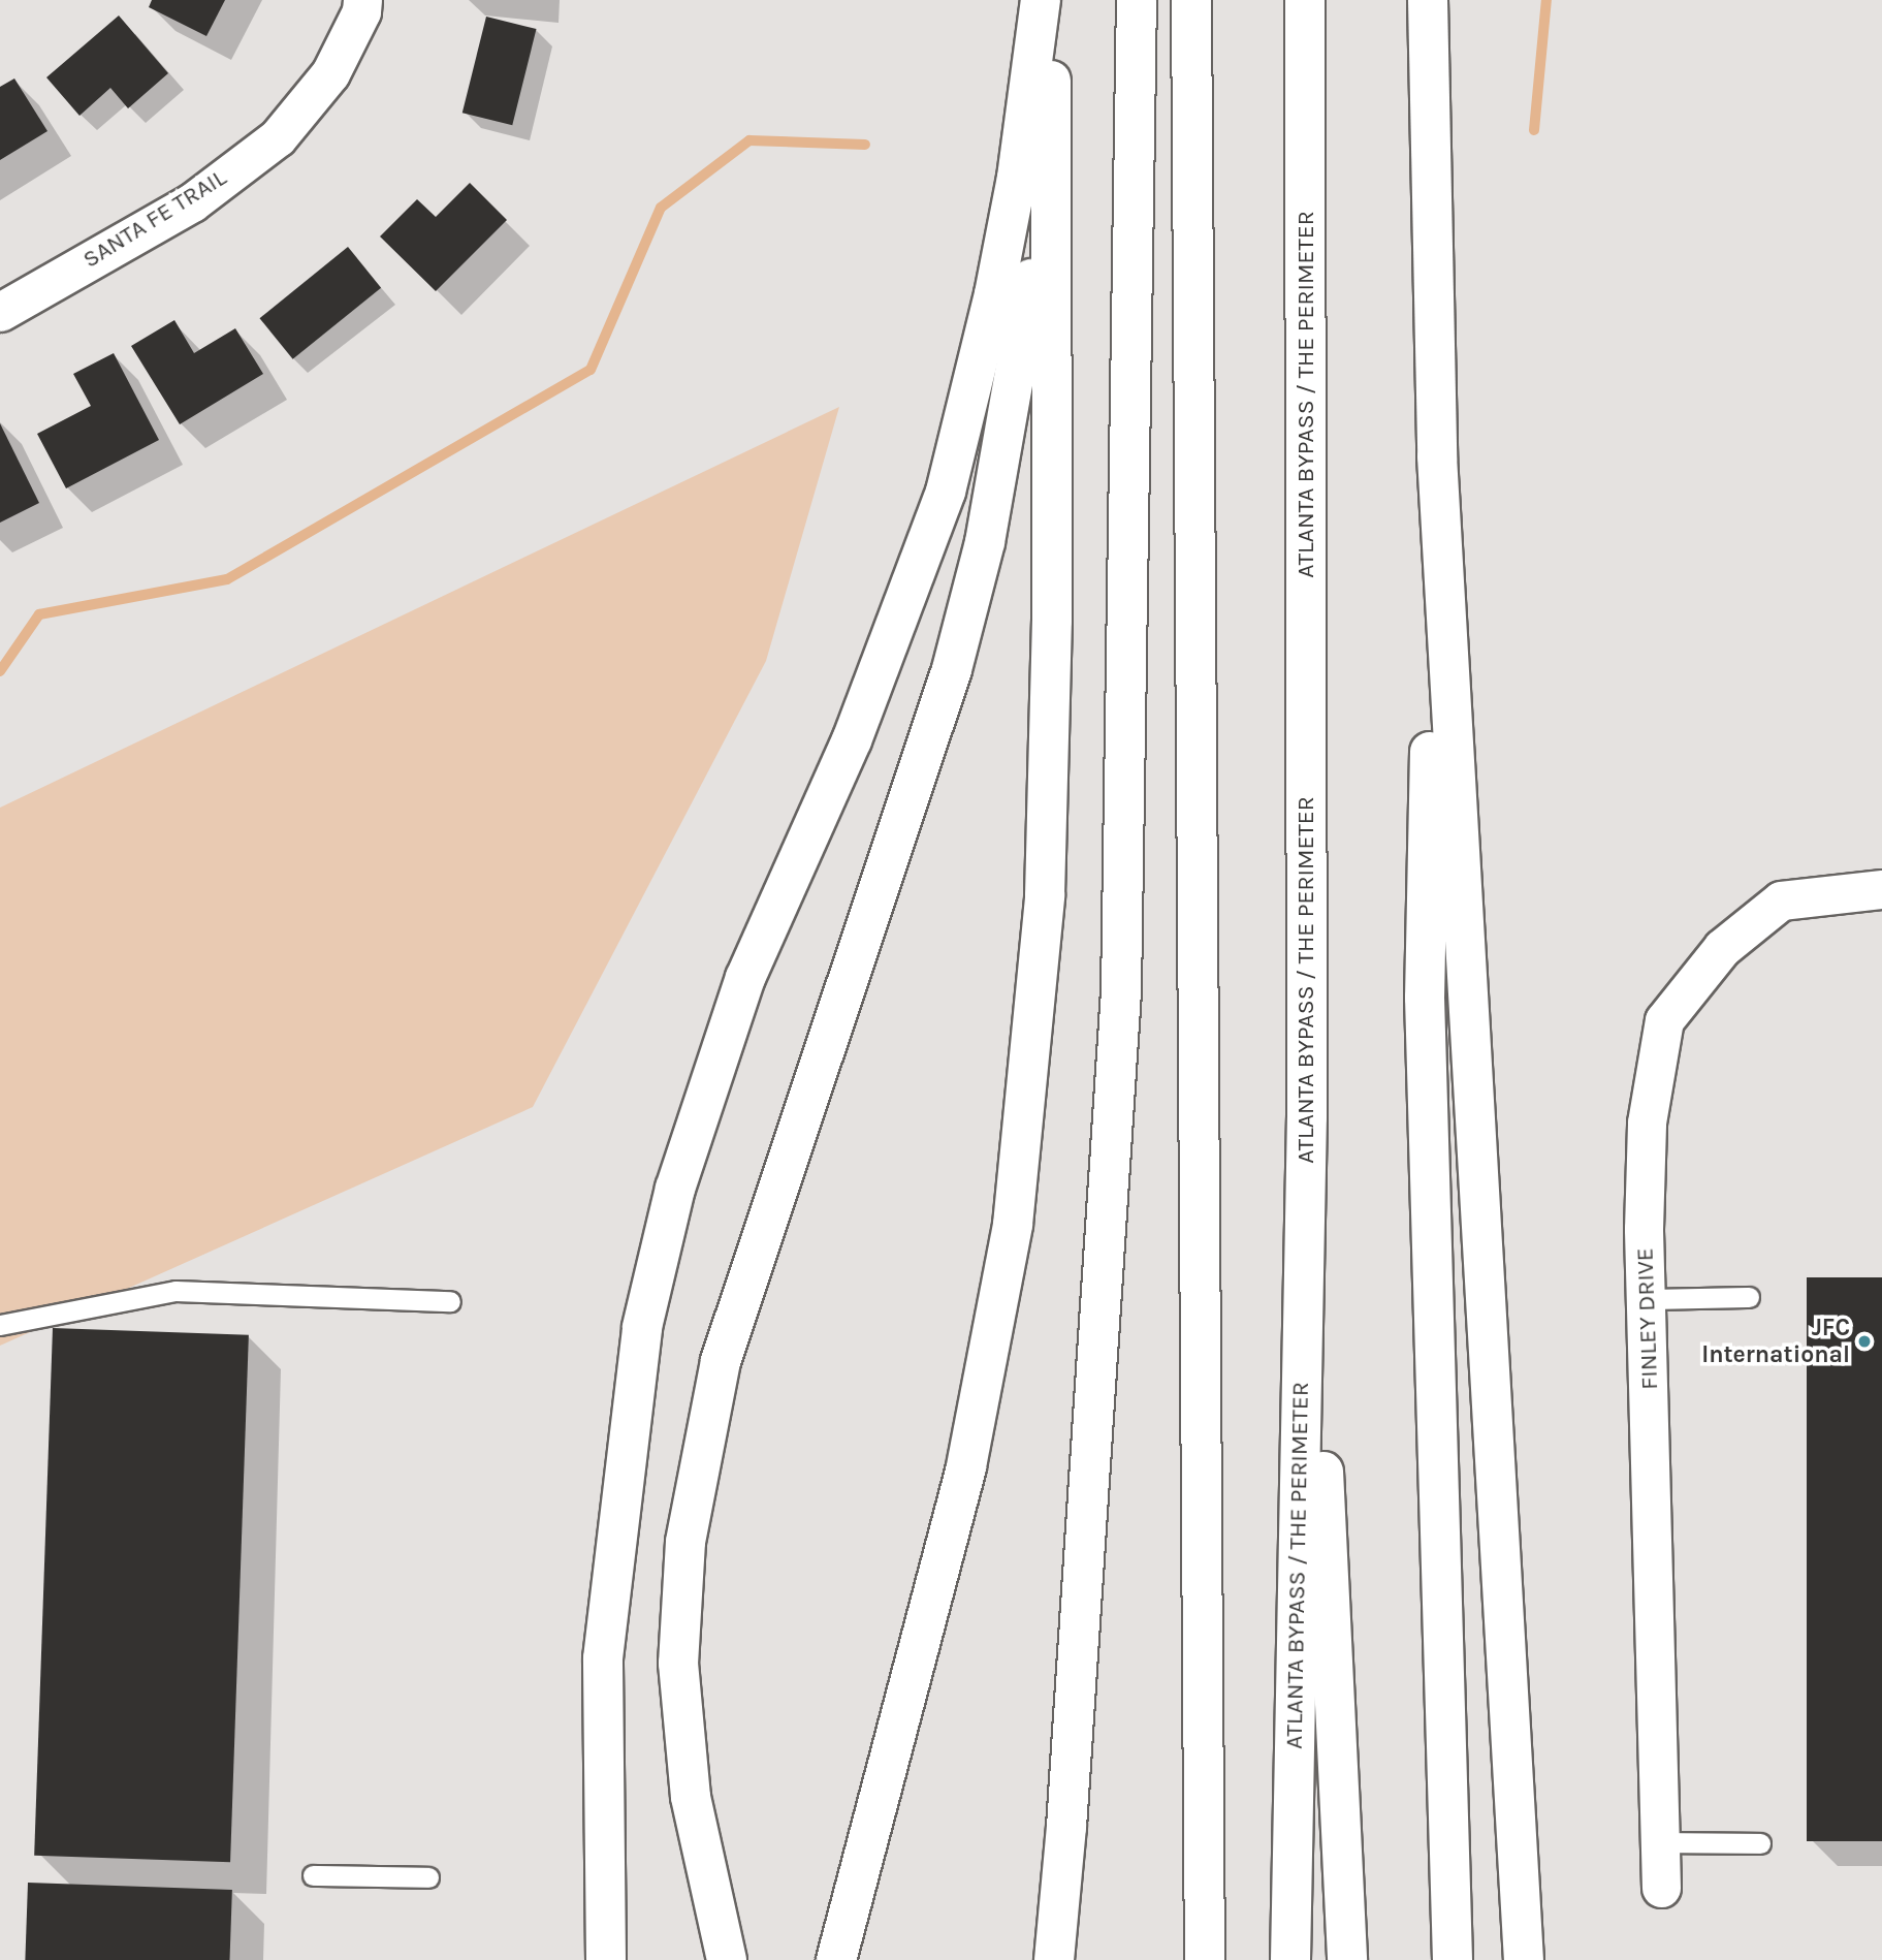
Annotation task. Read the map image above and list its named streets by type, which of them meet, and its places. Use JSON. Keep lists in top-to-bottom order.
{
  "streets": {
    "highway": ["ATLANTA BYPASS / THE PERIMETER"],
    "street": ["SANTA FE TRAIL", "FINLEY DRIVE"]
  },
  "places": ["JFC International"]
}
